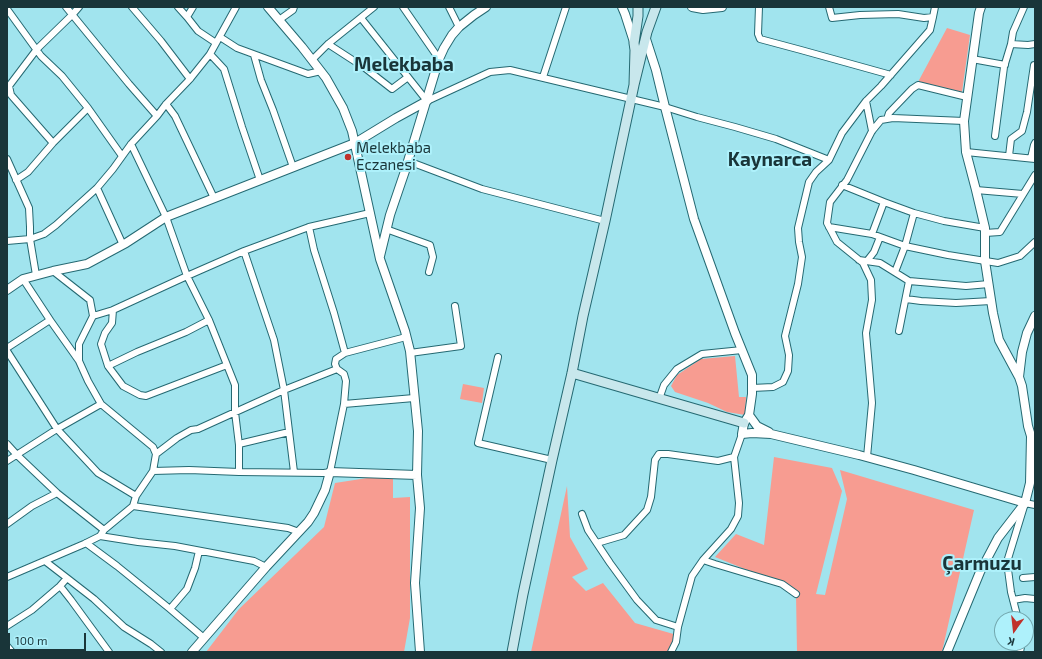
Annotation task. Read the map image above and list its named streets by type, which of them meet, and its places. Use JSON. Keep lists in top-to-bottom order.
{
  "districts": ["Melekbaba", "Kaynarca", "Çarmuzu"],
  "places": ["Melekbaba Eczanesi"],
  "scale_bar": "100 m",
  "north": "bottom"
}
